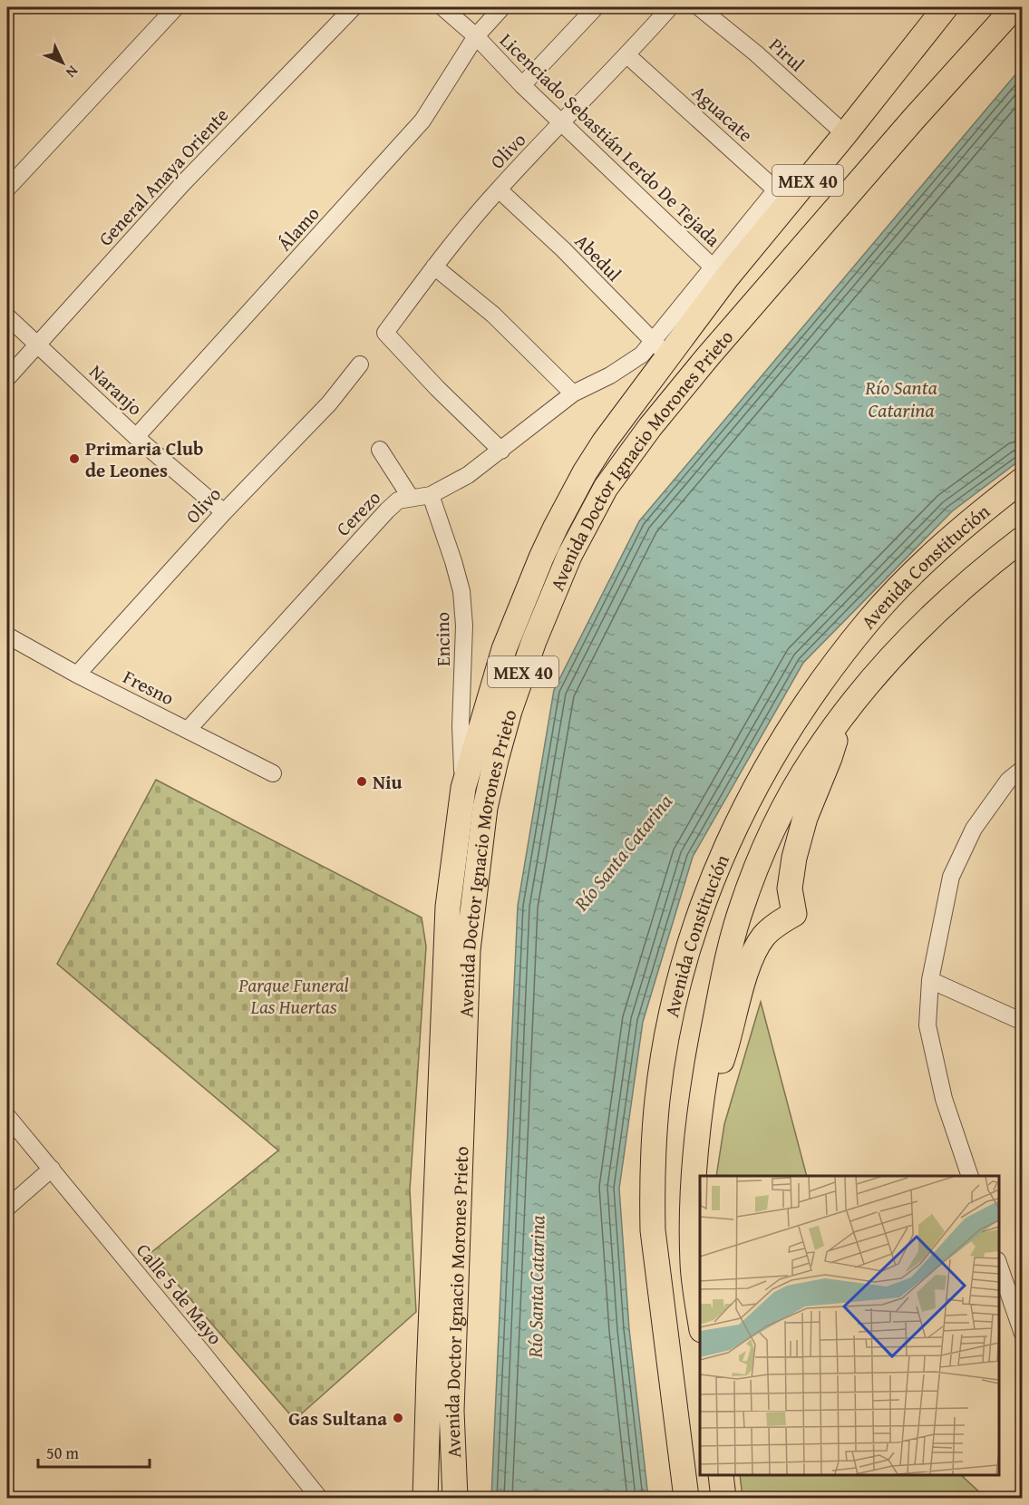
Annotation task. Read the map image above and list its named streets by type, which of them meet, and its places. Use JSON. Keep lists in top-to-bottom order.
{
  "streets": {
    "highway": ["MEX 40", "Avenida Doctor Ignacio Morones Prieto", "Avenida Constitución"],
    "street": [
      "Pirul",
      "Aguacate",
      "Licenciado Sebastián Lerdo De Tejada",
      "Olivo",
      "General Anaya Oriente",
      "Álamo",
      "Abedul",
      "Naranjo",
      "Cerezo",
      "Encino",
      "Fresno",
      "Calle 5 de Mayo"
    ]
  },
  "crossings": [
    ["Pirul", "Avenida Doctor Ignacio Morones Prieto"],
    ["Aguacate", "Olivo"],
    ["Aguacate", "Avenida Doctor Ignacio Morones Prieto"],
    ["Licenciado Sebastián Lerdo De Tejada", "Olivo"],
    ["Licenciado Sebastián Lerdo De Tejada", "Álamo"],
    ["Licenciado Sebastián Lerdo De Tejada", "Avenida Doctor Ignacio Morones Prieto"],
    ["Olivo", "Abedul"],
    ["Olivo", "Naranjo"],
    ["Olivo", "Cerezo"],
    ["Olivo", "Fresno"],
    ["General Anaya Oriente", "Naranjo"],
    ["Álamo", "Naranjo"],
    ["Abedul", "Avenida Doctor Ignacio Morones Prieto"],
    ["Abedul", "Cerezo"],
    ["Avenida Doctor Ignacio Morones Prieto", "Cerezo"],
    ["Avenida Doctor Ignacio Morones Prieto", "Encino"],
    ["Cerezo", "Encino"],
    ["Cerezo", "Fresno"]
  ],
  "water": ["Río Santa Catarina"],
  "parks": ["Parque Funeral Las Huertas"],
  "places": ["Primaria Club de Leones", "Niu", "Gas Sultana"],
  "scale_bar": "50 m",
  "north": "bottom right"
}
